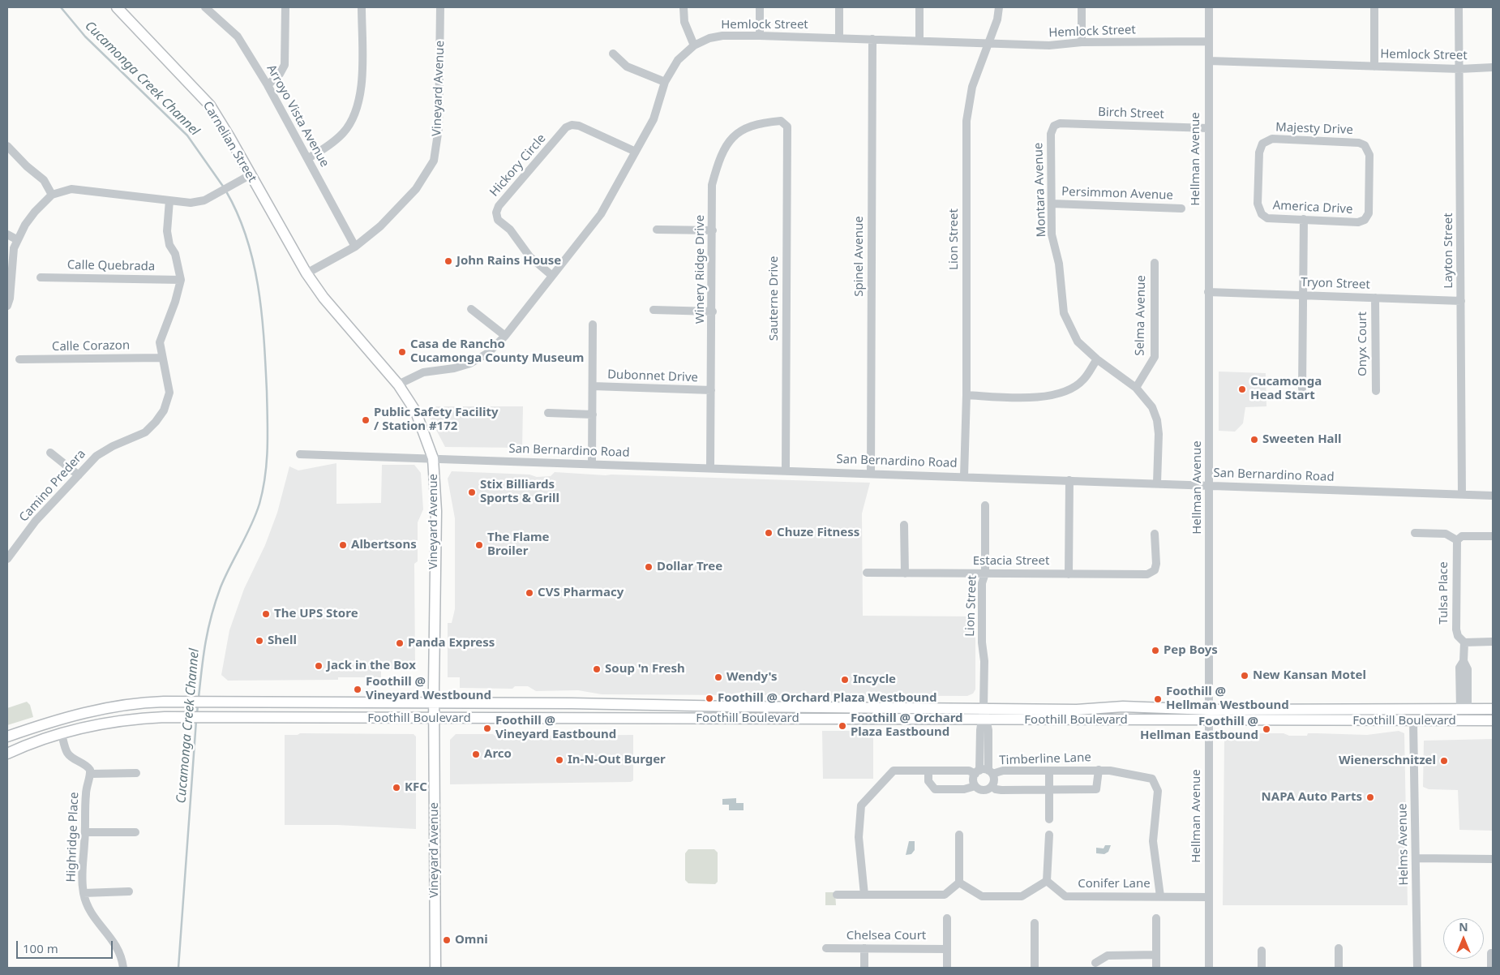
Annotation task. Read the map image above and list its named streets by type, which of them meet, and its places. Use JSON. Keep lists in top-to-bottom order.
{
  "streets": {
    "main road": ["Vineyard Avenue", "Carnelian Street", "Foothill Boulevard"],
    "street": [
      "Hemlock Street",
      "Birch Street",
      "Arroyo Vista Avenue",
      "Majesty Drive",
      "Hellman Avenue",
      "Hickory Circle",
      "Montara Avenue",
      "Persimmon Avenue",
      "America Drive",
      "Lion Street",
      "Layton Street",
      "Spinel Avenue",
      "Calle Quebrada",
      "Winery Ridge Drive",
      "Tryon Street",
      "Sauterne Drive",
      "Selma Avenue",
      "Onyx Court",
      "Calle Corazon",
      "Dubonnet Drive",
      "San Bernardino Road",
      "Camino Predera",
      "Estacia Street",
      "Tulsa Place",
      "Timberline Lane",
      "Highridge Place",
      "Helms Avenue",
      "Conifer Lane",
      "Chelsea Court"
    ]
  },
  "crossings": [
    ["Hemlock Street", "Vineyard Avenue"],
    ["Hemlock Street", "Hellman Avenue"],
    ["Hemlock Street", "Hickory Circle"],
    ["Hemlock Street", "Lion Street"],
    ["Hemlock Street", "Layton Street"],
    ["Hemlock Street", "Spinel Avenue"],
    ["Vineyard Avenue", "Arroyo Vista Avenue"],
    ["Vineyard Avenue", "Carnelian Street"],
    ["Vineyard Avenue", "San Bernardino Road"],
    ["Vineyard Avenue", "Foothill Boulevard"],
    ["Birch Street", "Hellman Avenue"],
    ["Birch Street", "Montara Avenue"],
    ["Majesty Drive", "America Drive"],
    ["Hellman Avenue", "Tryon Street"],
    ["Hellman Avenue", "San Bernardino Road"],
    ["Hellman Avenue", "Foothill Boulevard"],
    ["Hellman Avenue", "Conifer Lane"],
    ["Montara Avenue", "Persimmon Avenue"],
    ["Montara Avenue", "Selma Avenue"],
    ["Montara Avenue", "San Bernardino Road"],
    ["Lion Street", "San Bernardino Road"],
    ["Lion Street", "Estacia Street"],
    ["Lion Street", "Foothill Boulevard"],
    ["Lion Street", "Timberline Lane"],
    ["Layton Street", "Tryon Street"],
    ["Layton Street", "San Bernardino Road"],
    ["Spinel Avenue", "San Bernardino Road"],
    ["Calle Quebrada", "Camino Predera"],
    ["Winery Ridge Drive", "Sauterne Drive"],
    ["Winery Ridge Drive", "Dubonnet Drive"],
    ["Winery Ridge Drive", "San Bernardino Road"],
    ["Tryon Street", "Onyx Court"],
    ["Sauterne Drive", "San Bernardino Road"],
    ["Calle Corazon", "Camino Predera"],
    ["Foothill Boulevard", "Timberline Lane"],
    ["Foothill Boulevard", "Helms Avenue"],
    ["Timberline Lane", "Conifer Lane"]
  ],
  "water": ["Cucamonga Creek Channel"],
  "places": [
    "John Rains House",
    "Casa de Rancho Cucamonga County Museum",
    "Cucamonga Head Start",
    "Public Safety Facility / Station #172",
    "Sweeten Hall",
    "Stix Billiards Sports & Grill",
    "Chuze Fitness",
    "Albertsons",
    "The Flame Broiler",
    "Dollar Tree",
    "CVS Pharmacy",
    "The UPS Store",
    "Shell",
    "Panda Express",
    "Pep Boys",
    "Jack in the Box",
    "Soup 'n Fresh",
    "New Kansan Motel",
    "Wendy's",
    "Incycle",
    "Foothill @ Vineyard Westbound",
    "Foothill @ Orchard Plaza Westbound",
    "Foothill @ Hellman Westbound",
    "Foothill @ Orchard Plaza Eastbound",
    "Foothill @ Vineyard Eastbound",
    "Foothill @ Hellman Eastbound",
    "Arco",
    "In-N-Out Burger",
    "Wienerschnitzel",
    "KFC",
    "NAPA Auto Parts",
    "Omni"
  ],
  "scale_bar": "100 m",
  "north": "top"
}
